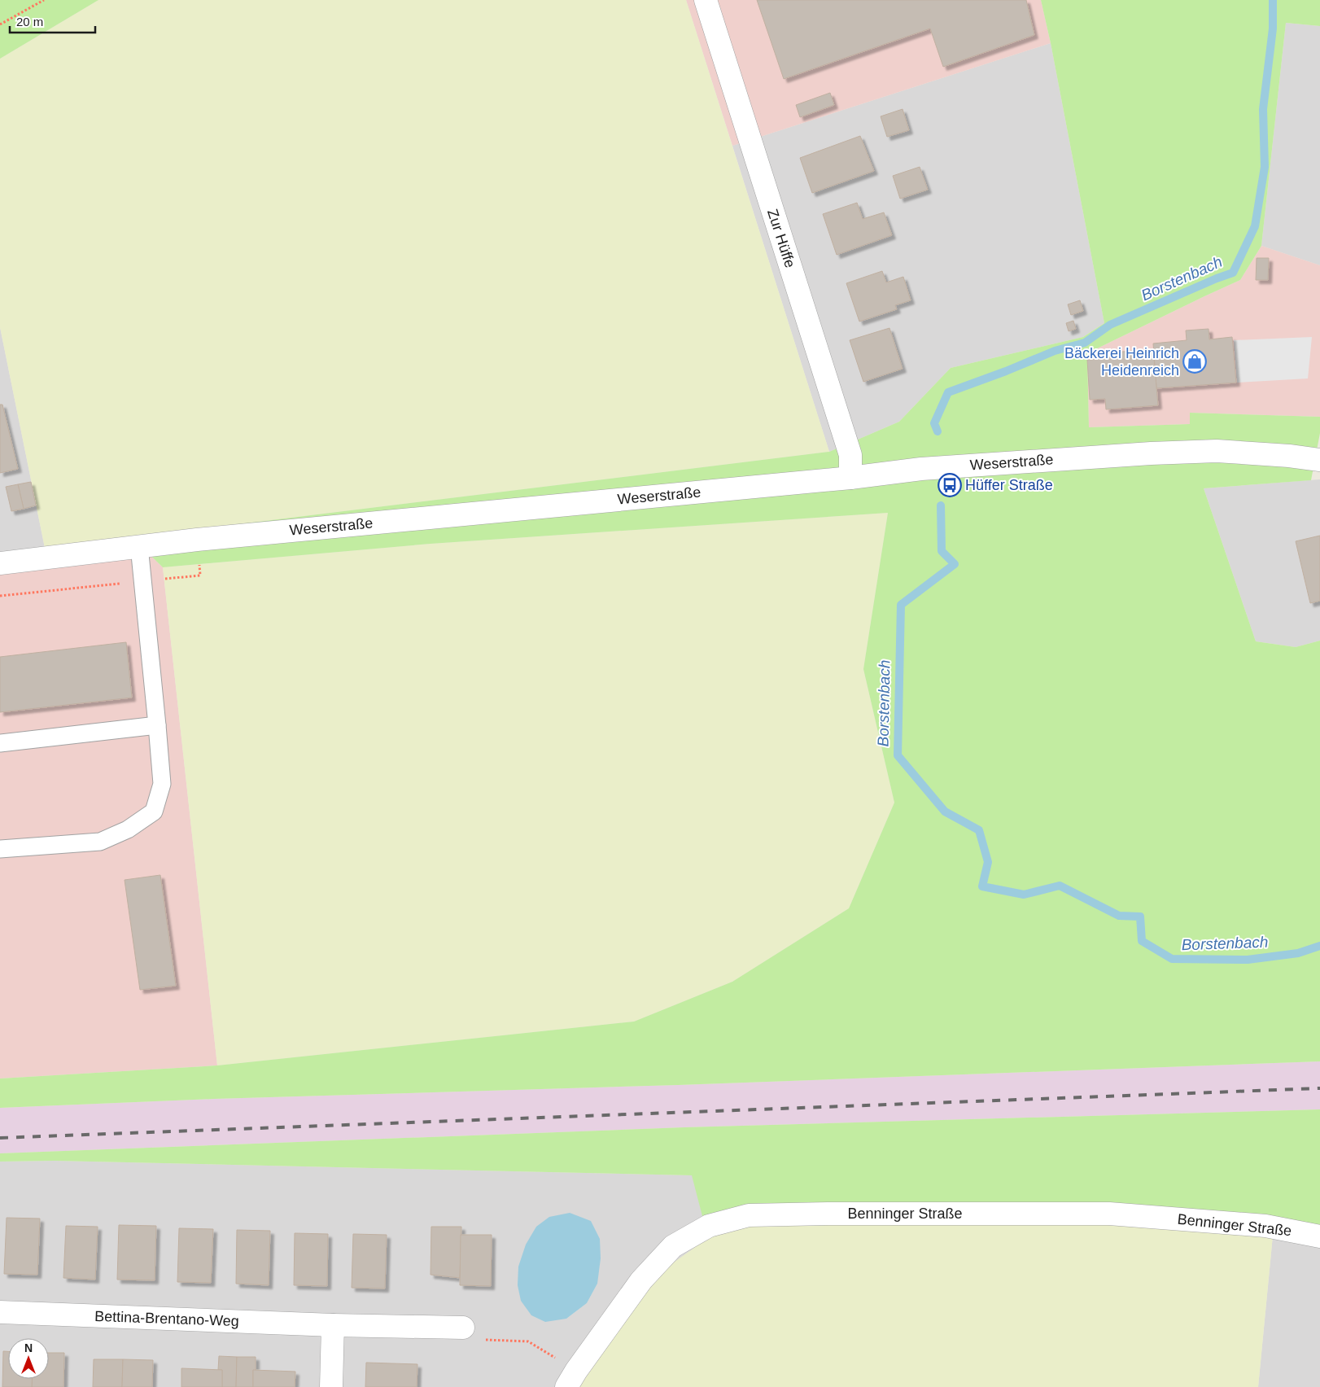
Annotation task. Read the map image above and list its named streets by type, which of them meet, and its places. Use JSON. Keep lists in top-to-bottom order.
{
  "streets": {
    "street": [
      "Zur Hüffe",
      "Weserstraße",
      "Benninger Straße",
      "Bettina-Brentano-Weg"
    ]
  },
  "crossings": [
    ["Zur Hüffe", "Weserstraße"]
  ],
  "water": ["Borstenbach"],
  "places": {
    "shop": ["Bäckerei Heinrich Heidenreich"],
    "bus stop": ["Hüffer Straße"]
  },
  "scale_bar": "20 m",
  "north": "top"
}
